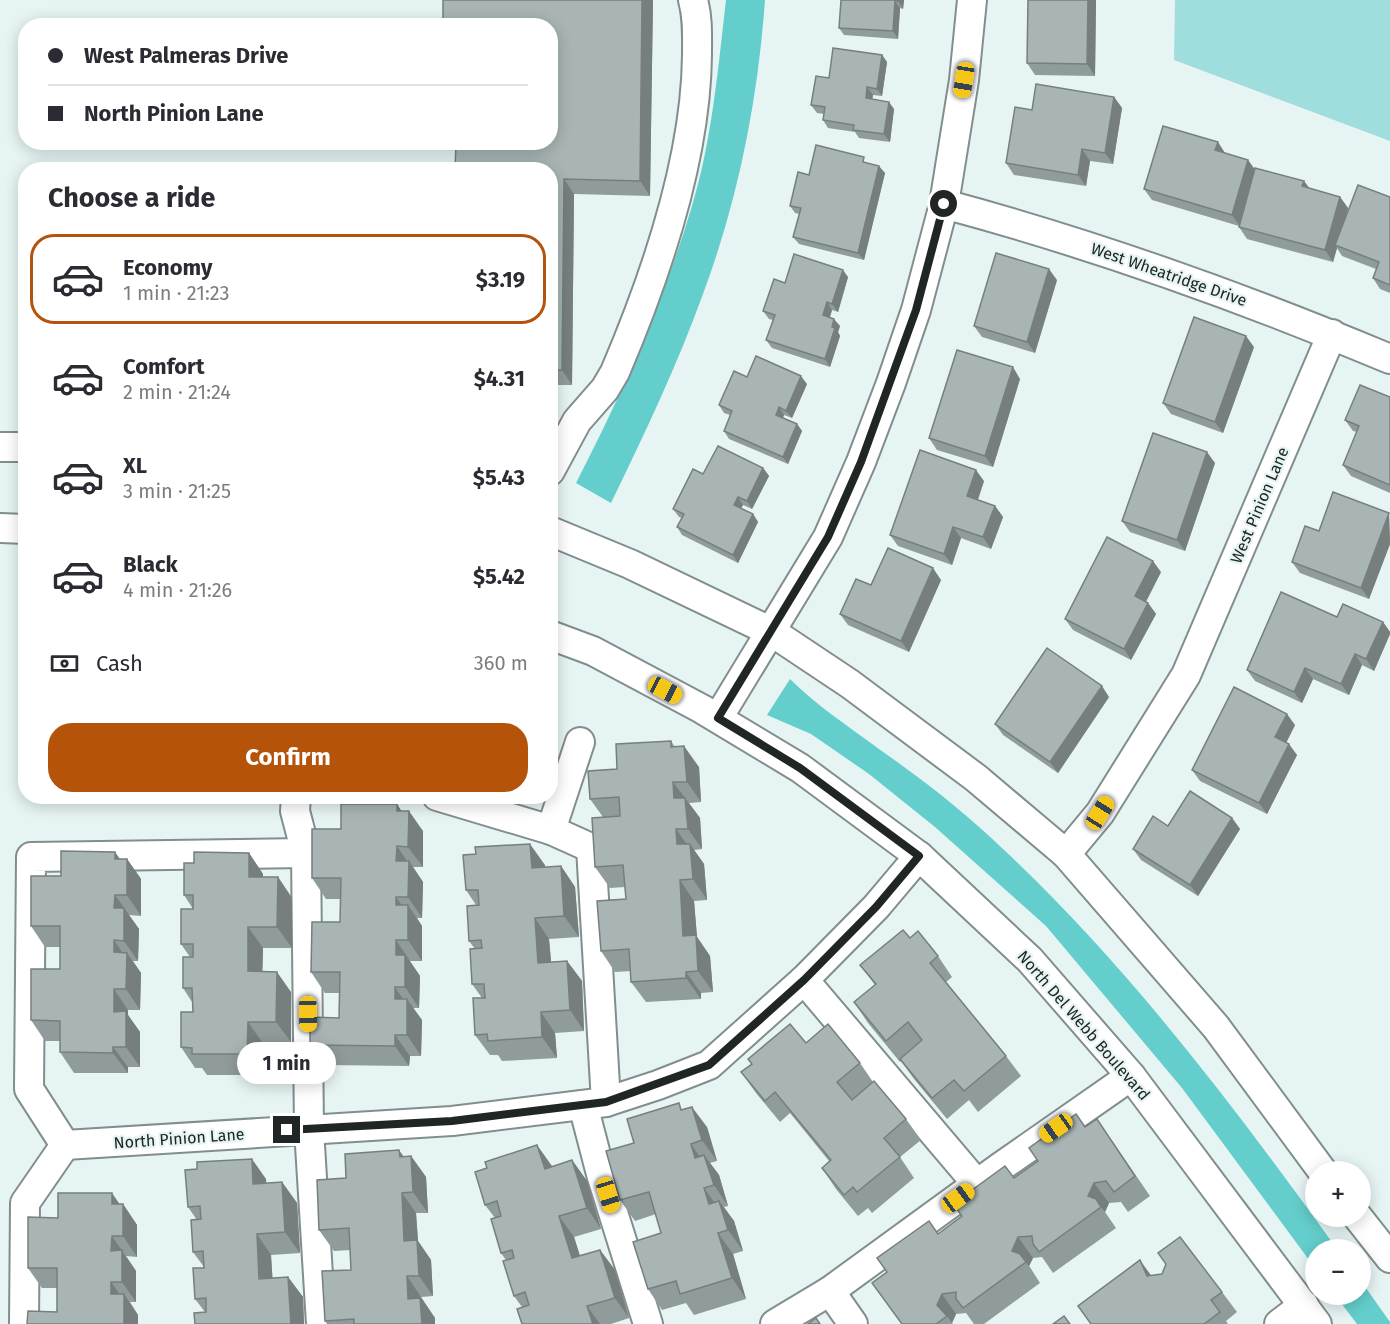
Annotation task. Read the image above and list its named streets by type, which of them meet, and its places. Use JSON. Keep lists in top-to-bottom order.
{
  "streets": {
    "street": [
      "West Wheatridge Drive",
      "West Pinion Lane",
      "North Del Webb Boulevard",
      "North Pinion Lane"
    ]
  },
  "crossings": [
    ["West Wheatridge Drive", "West Pinion Lane"],
    ["North Del Webb Boulevard", "North Pinion Lane"]
  ],
  "page": {
    "banner": ["West Palmeras Drive", "North Pinion Lane"],
    "heading": "Choose a ride",
    "list": [
      {
        "name": "Economy",
        "note": "1 min · 21:23",
        "value": "$3.19"
      },
      {
        "name": "Comfort",
        "note": "2 min · 21:24",
        "value": "$4.31"
      },
      {
        "name": "XL",
        "note": "3 min · 21:25",
        "value": "$5.43"
      },
      {
        "name": "Black",
        "note": "4 min · 21:26",
        "value": "$5.42"
      }
    ],
    "pay": ["Cash", "360 m"],
    "buttons": "Confirm",
    "bubble": "1 min",
    "map_buttons": ["+", "−"]
  }
}
